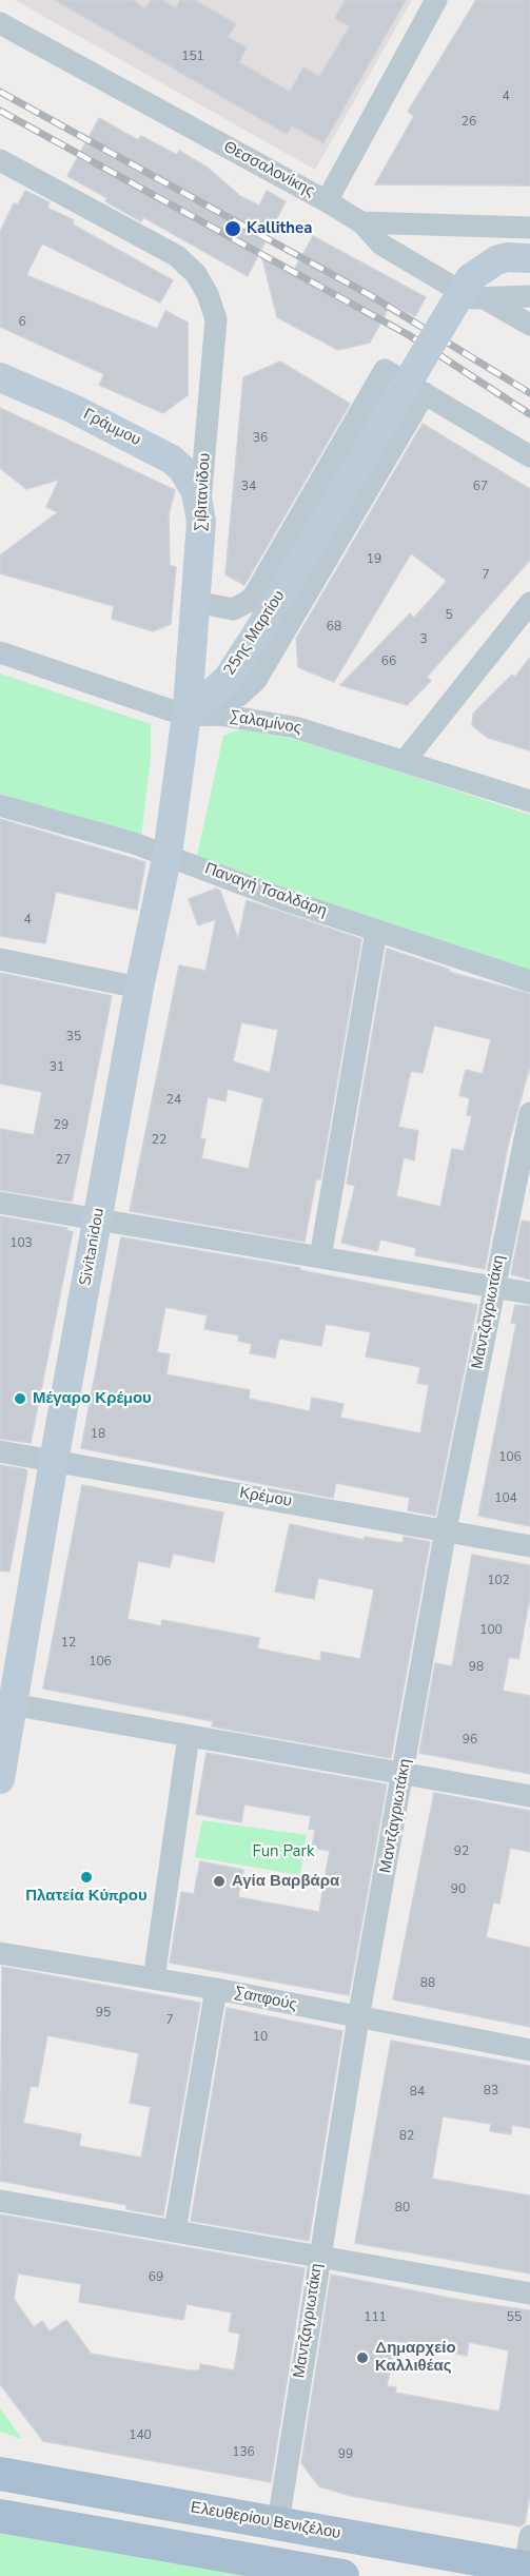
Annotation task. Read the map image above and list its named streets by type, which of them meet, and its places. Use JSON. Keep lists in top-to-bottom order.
{
  "streets": {
    "main road": [
      "Γράμμου",
      "Σιβιτανίδου",
      "25ης Μαρτίου",
      "Sivitanidou",
      "Ελευθερίου Βενιζέλου"
    ],
    "street": [
      "Θεσσαλονίκης",
      "Σαλαμίνος",
      "Παναγή Τσαλδάρη",
      "Μαντζαγριωτάκη",
      "Κρέμου",
      "Σαπφούς"
    ]
  },
  "crossings": [
    ["Γράμμου", "Σιβιτανίδου"],
    ["Σιβιτανίδου", "25ης Μαρτίου"],
    ["Σιβιτανίδου", "Σαλαμίνος"],
    ["Σιβιτανίδου", "Sivitanidou"],
    ["25ης Μαρτίου", "Σαλαμίνος"],
    ["25ης Μαρτίου", "Sivitanidou"],
    ["Σαλαμίνος", "Sivitanidou"],
    ["Παναγή Τσαλδάρη", "Sivitanidou"],
    ["Sivitanidou", "Κρέμου"],
    ["Μαντζαγριωτάκη", "Κρέμου"],
    ["Μαντζαγριωτάκη", "Σαπφούς"],
    ["Μαντζαγριωτάκη", "Ελευθερίου Βενιζέλου"]
  ],
  "parks": ["Fun Park"],
  "places": [
    "Kallithea",
    "Μέγαρο Κρέμου",
    "Πλατεία Κύπρου",
    "Αγία Βαρβάρα",
    "Δημαρχείο Καλλιθέας"
  ],
  "house_numbers": [
    "151",
    "4",
    "26",
    "6",
    "36",
    "34",
    "67",
    "19",
    "7",
    "5",
    "68",
    "3",
    "66",
    "4",
    "35",
    "31",
    "24",
    "29",
    "22",
    "27",
    "103",
    "18",
    "106",
    "104",
    "102",
    "100",
    "12",
    "106",
    "98",
    "96",
    "92",
    "90",
    "88",
    "95",
    "7",
    "10",
    "83",
    "84",
    "82",
    "80",
    "69",
    "111",
    "55",
    "140",
    "136",
    "99"
  ]
}
